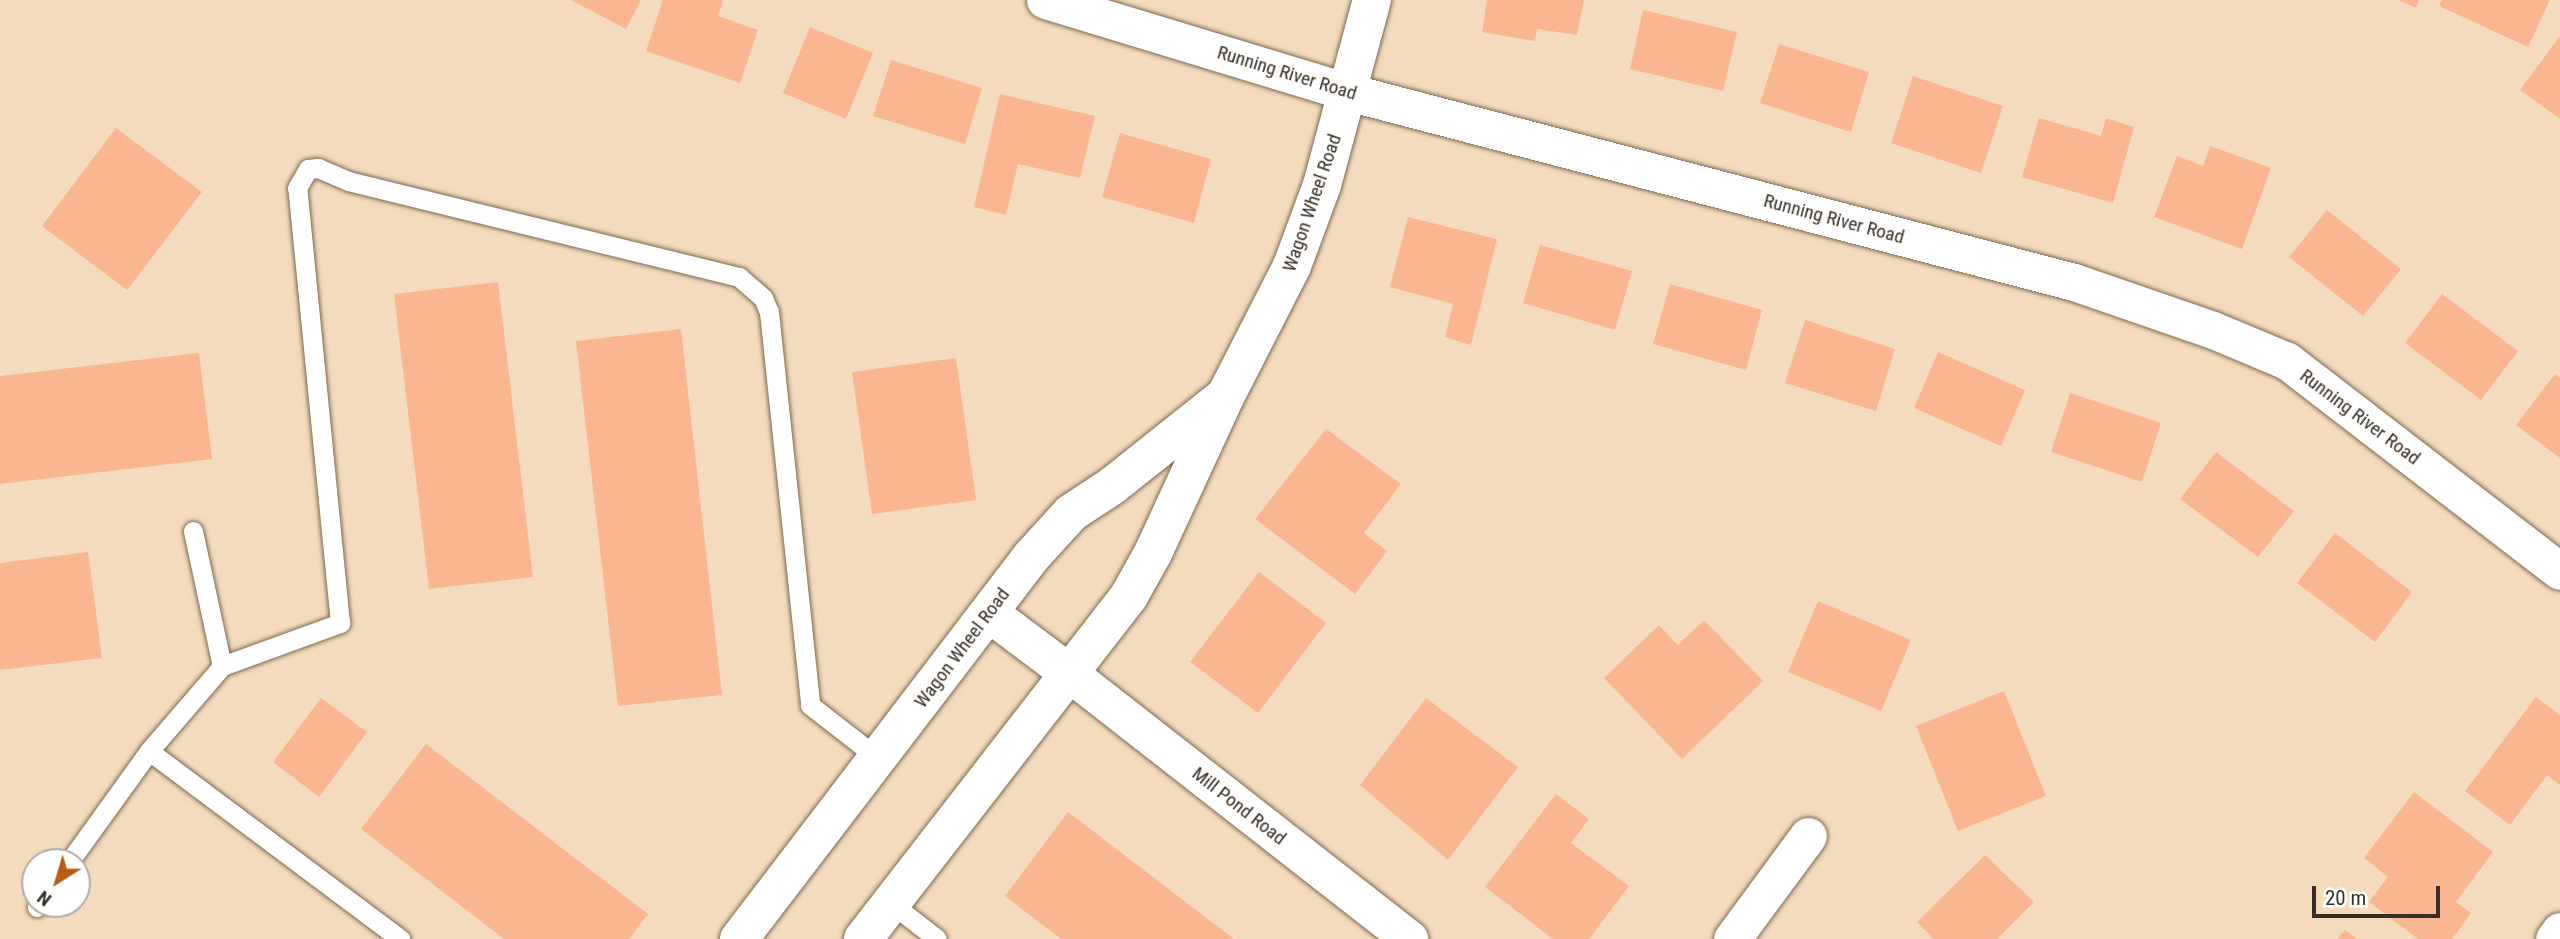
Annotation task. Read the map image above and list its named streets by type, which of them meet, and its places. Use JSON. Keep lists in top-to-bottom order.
{
  "streets": {
    "street": ["Running River Road", "Wagon Wheel Road", "Mill Pond Road"]
  },
  "crossings": [
    ["Running River Road", "Wagon Wheel Road"],
    ["Wagon Wheel Road", "Mill Pond Road"]
  ],
  "scale_bar": "20 m",
  "north": "bottom left"
}
